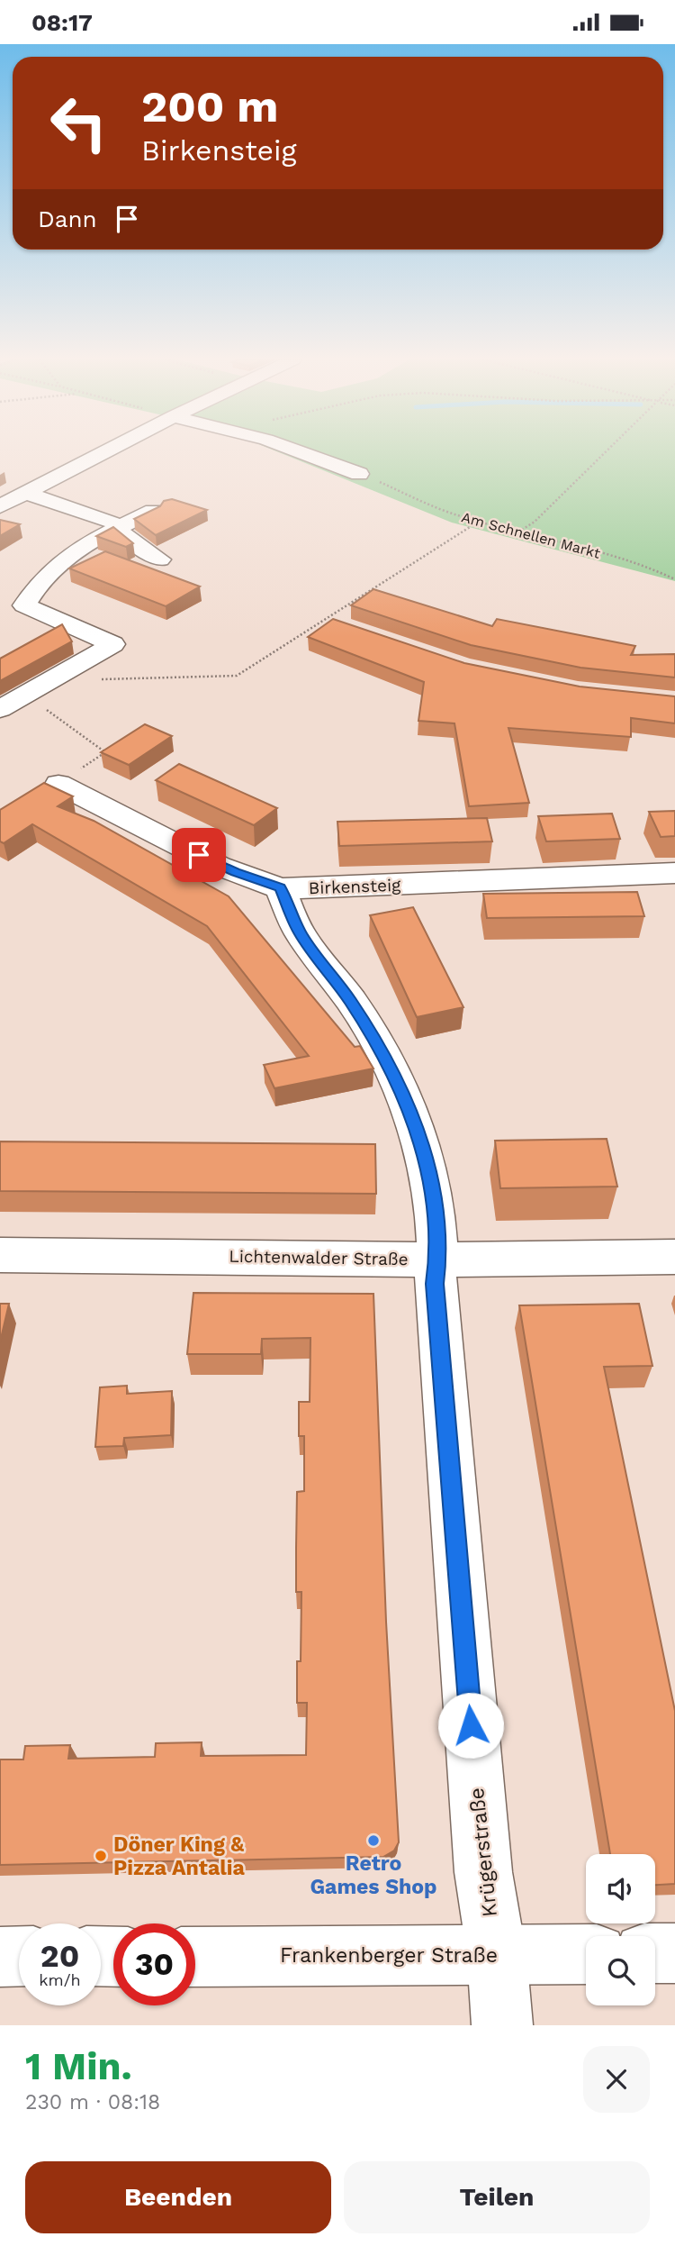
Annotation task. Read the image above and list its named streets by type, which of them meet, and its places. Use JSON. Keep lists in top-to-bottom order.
{
  "streets": {
    "street": [
      "Birkensteig",
      "Lichtenwalder Straße",
      "Krügerstraße",
      "Frankenberger Straße"
    ],
    "path": ["Am Schnellen Markt"]
  },
  "crossings": [
    ["Birkensteig", "Krügerstraße"],
    ["Lichtenwalder Straße", "Krügerstraße"],
    ["Krügerstraße", "Frankenberger Straße"]
  ],
  "places": ["Retro Games Shop", "Döner King & Pizza Antalia"],
  "page": {
    "status": "08:17",
    "turn": ["200 m", "Birkensteig"],
    "then": "Dann",
    "speed": "20 km/h",
    "limit": "30",
    "heading": ["1 Min.", "230 m · 08:18"],
    "buttons": ["Beenden", "Teilen"]
  }
}
